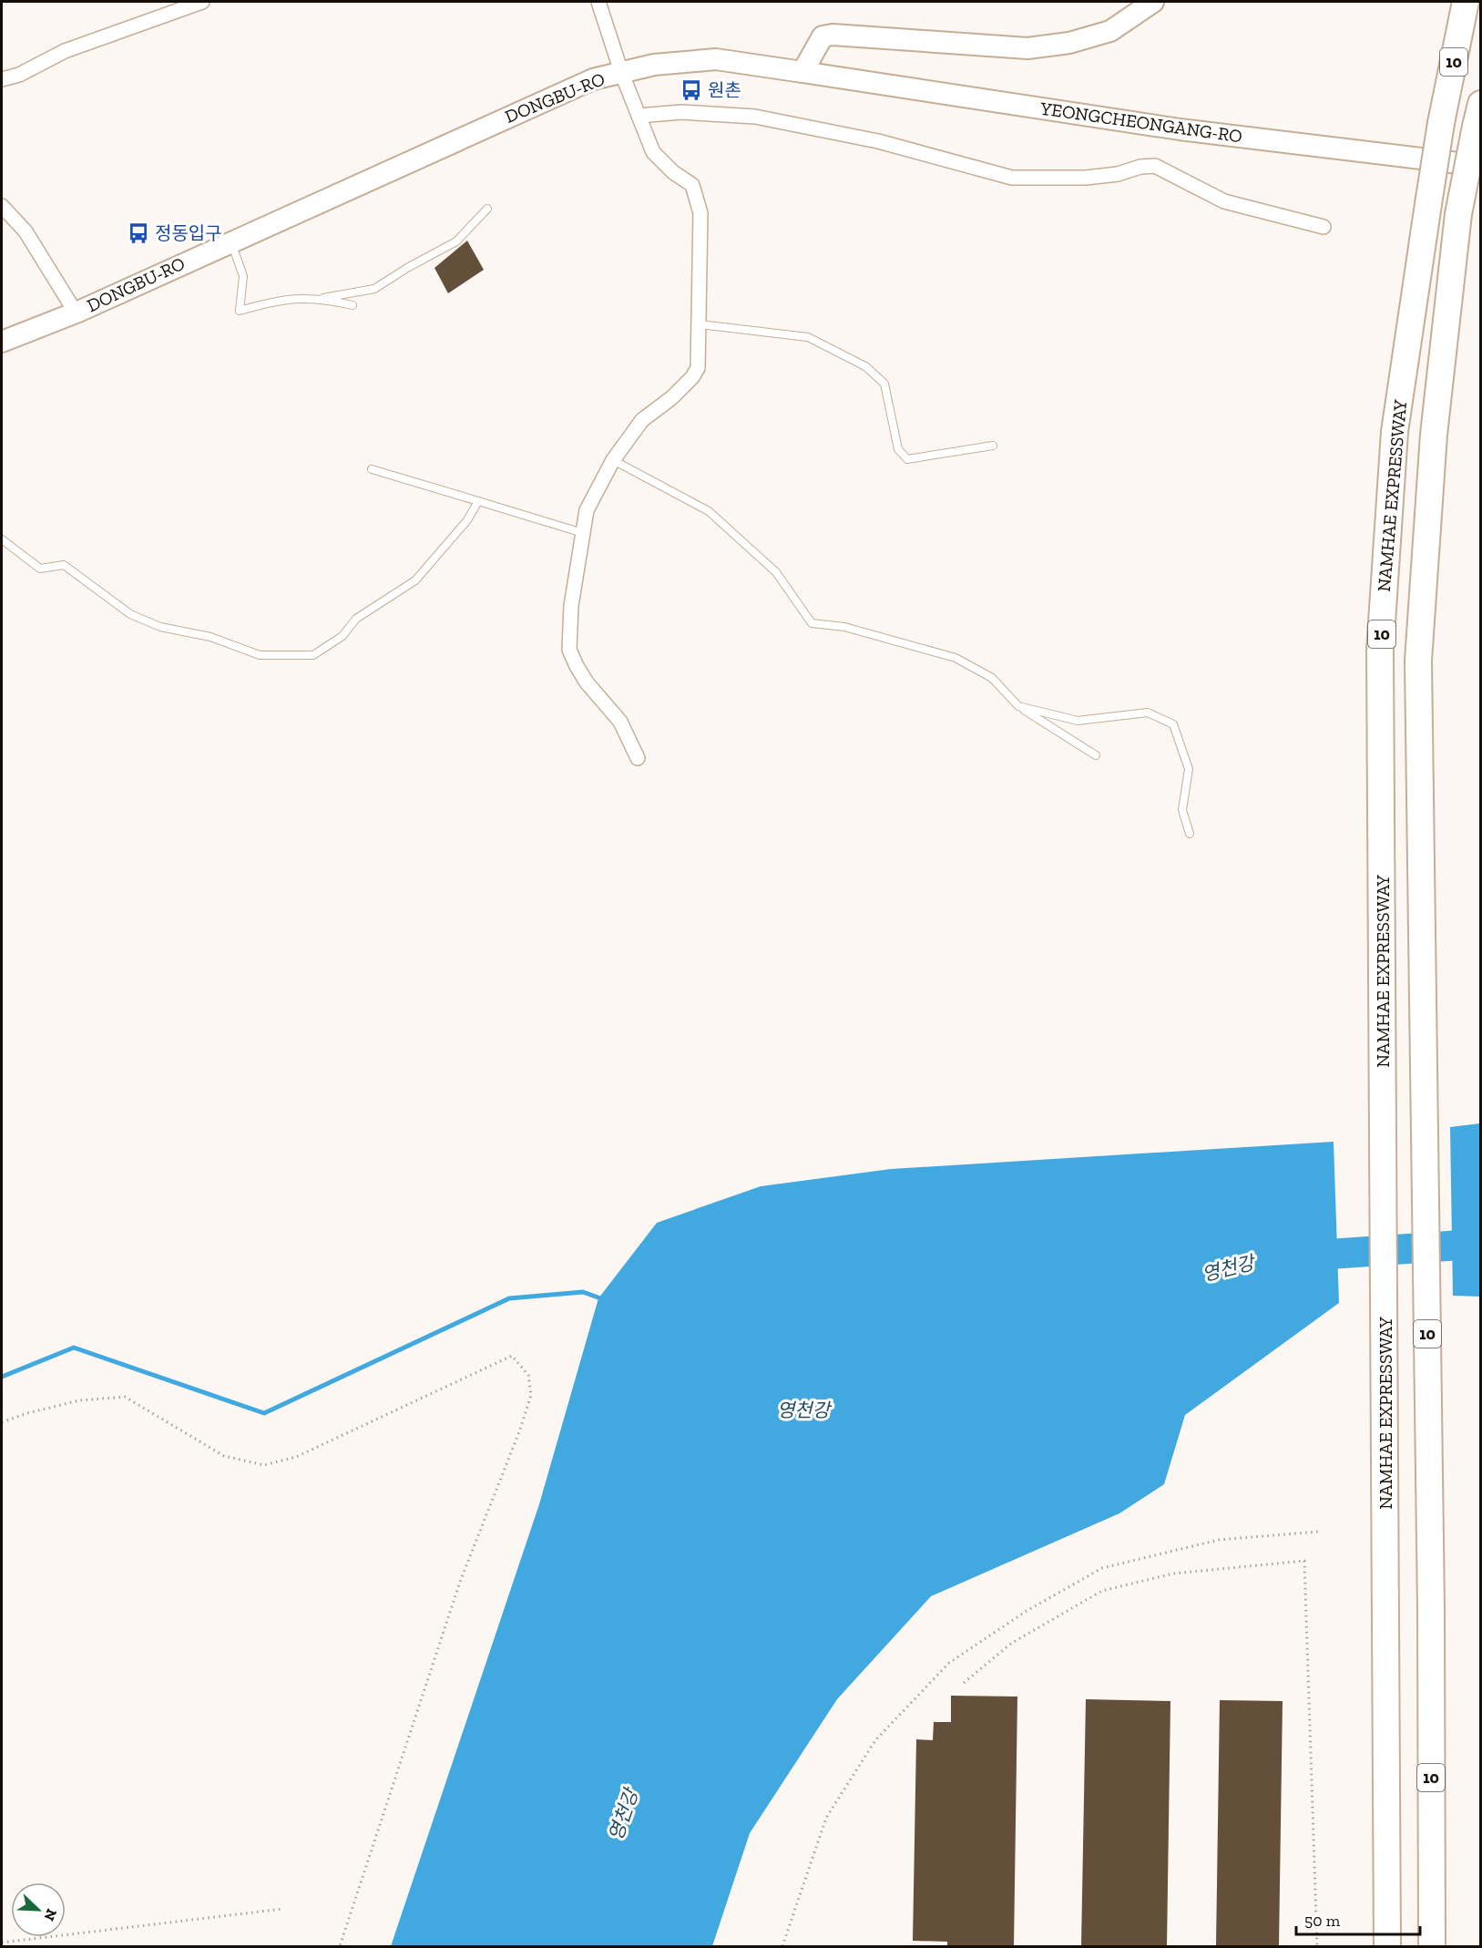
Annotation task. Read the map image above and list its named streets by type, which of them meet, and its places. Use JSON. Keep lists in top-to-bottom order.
{
  "streets": {
    "highway": ["10", "NAMHAE EXPRESSWAY"],
    "street": ["DONGBU-RO", "YEONGCHEONGANG-RO"]
  },
  "crossings": [
    ["DONGBU-RO", "YEONGCHEONGANG-RO"]
  ],
  "water": ["영천강"],
  "places": {
    "bus stop": ["원촌", "정동입구"]
  },
  "scale_bar": "50 m",
  "north": "bottom right"
}
